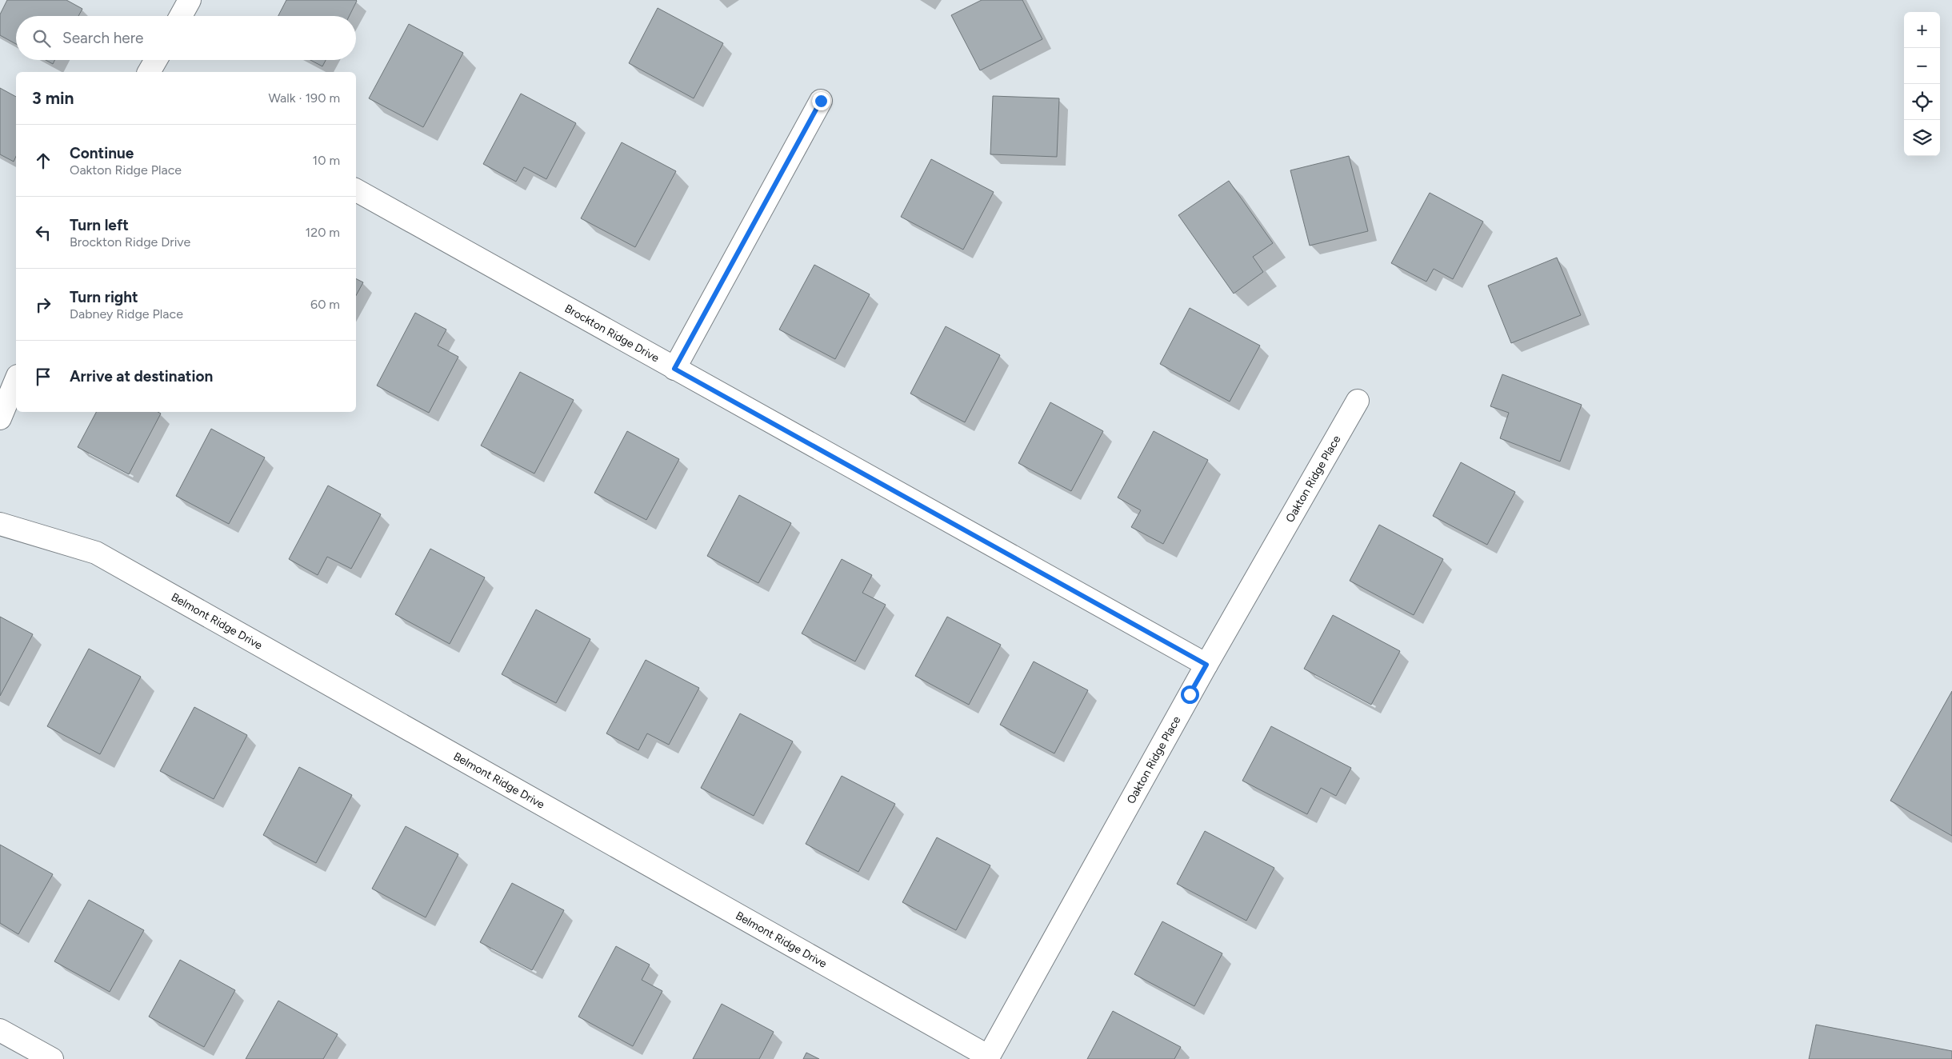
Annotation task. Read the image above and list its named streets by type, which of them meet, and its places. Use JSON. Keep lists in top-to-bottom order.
{
  "streets": {
    "street": ["Brockton Ridge Drive", "Oakton Ridge Place", "Belmont Ridge Drive"]
  },
  "crossings": [
    ["Brockton Ridge Drive", "Oakton Ridge Place"],
    ["Oakton Ridge Place", "Belmont Ridge Drive"]
  ],
  "page": {
    "map_buttons": ["+", "−"],
    "search": "Search here",
    "heading": ["3 min", "Walk · 190 m"],
    "list": [
      ["Continue", "Oakton Ridge Place", "10 m"],
      ["Turn left", "Brockton Ridge Drive", "120 m"],
      ["Turn right", "Dabney Ridge Place", "60 m"],
      "Arrive at destination"
    ]
  }
}
